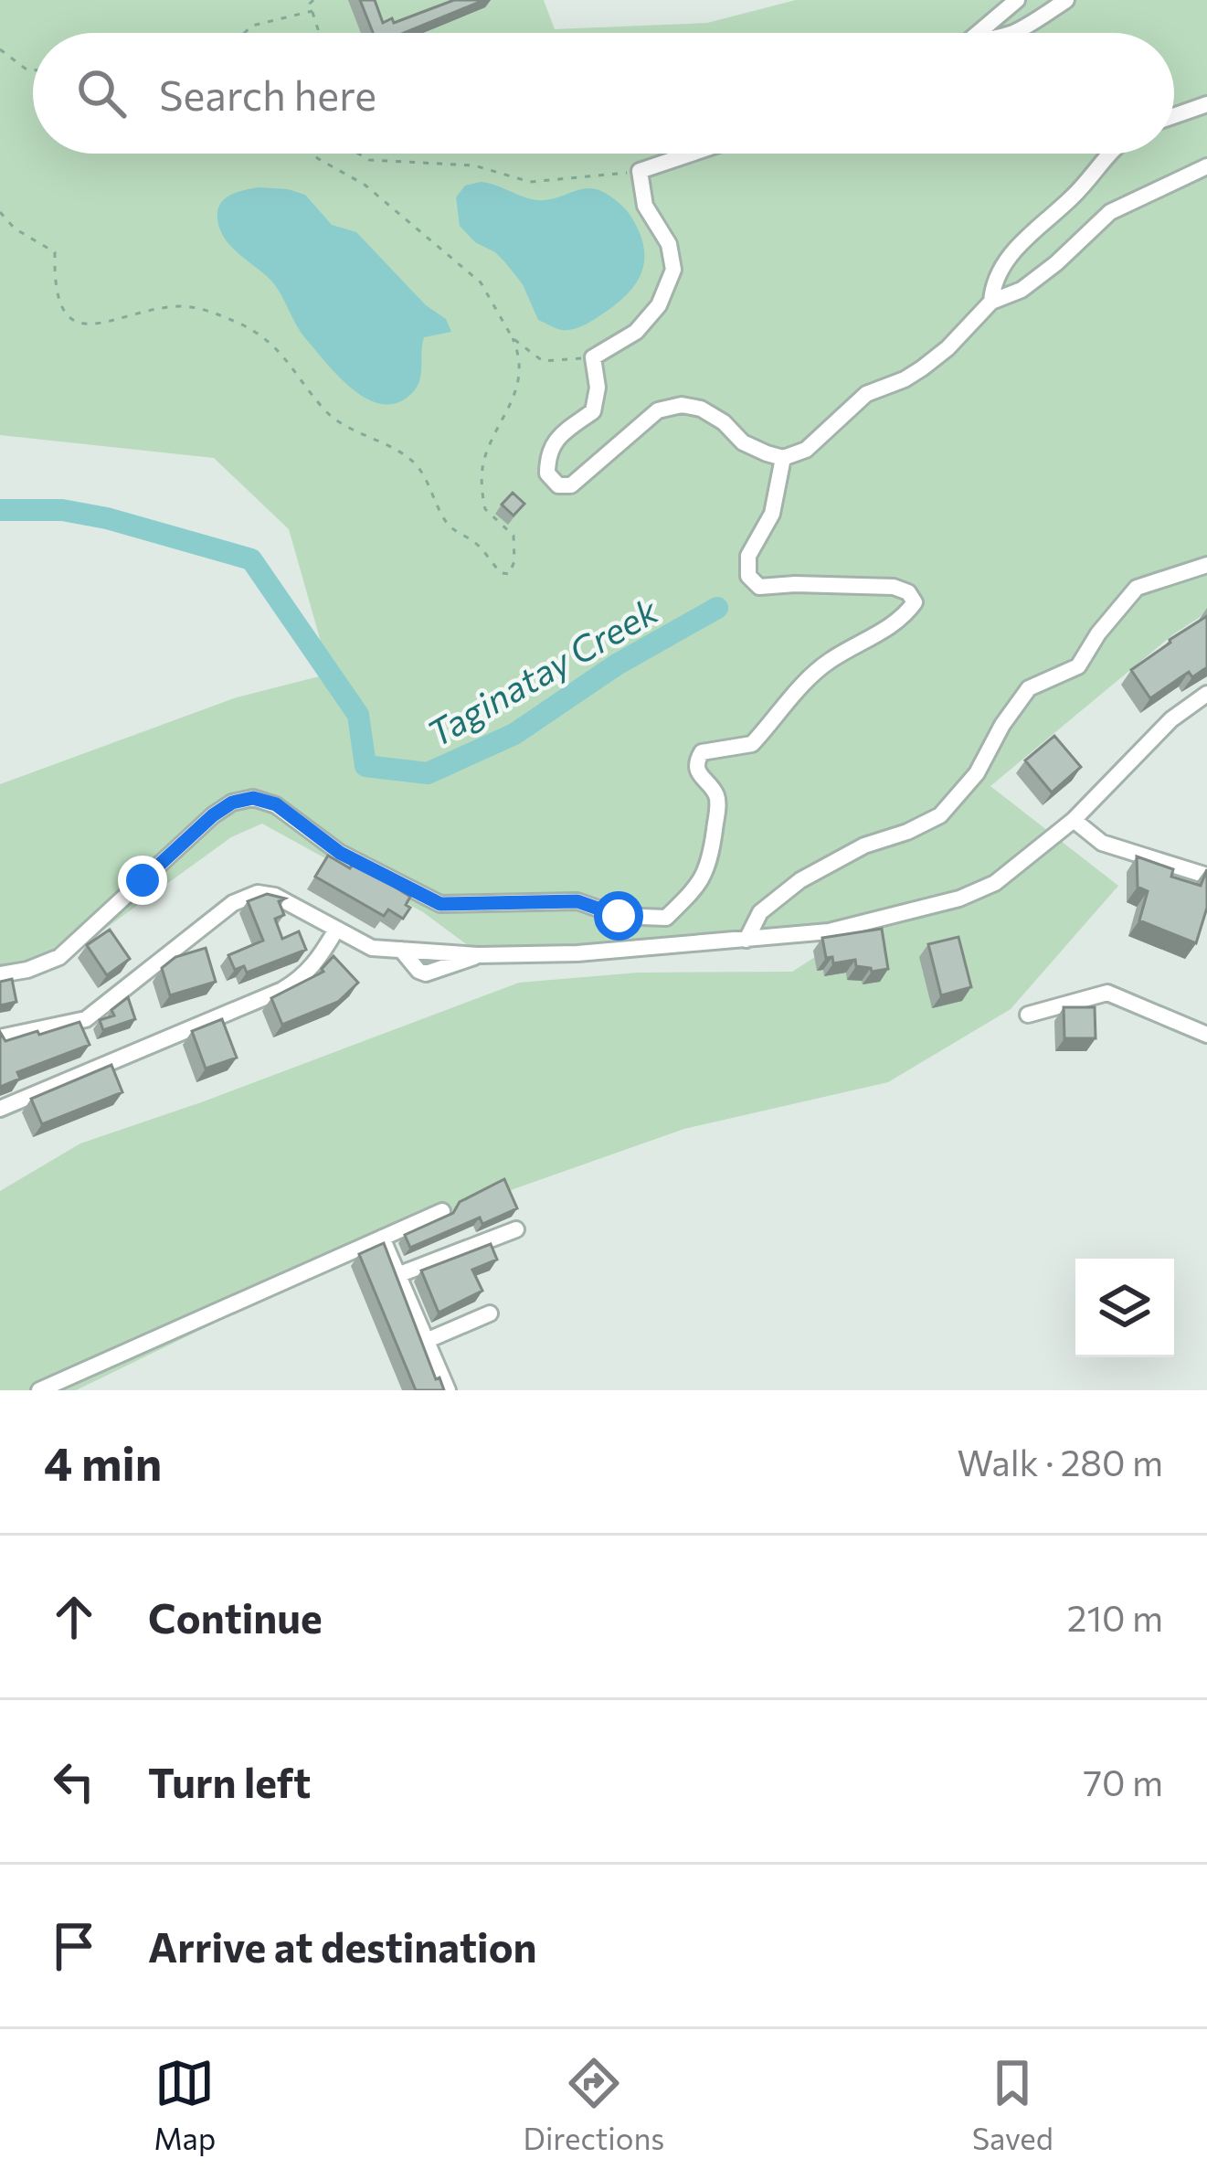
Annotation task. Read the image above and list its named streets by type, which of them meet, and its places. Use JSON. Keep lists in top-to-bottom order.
{
  "water": ["Taginatay Creek"],
  "page": {
    "search": "Search here",
    "heading": ["4 min", "Walk · 280 m"],
    "list": [
      ["Continue", "210 m"],
      ["Turn left", "70 m"],
      "Arrive at destination"
    ],
    "nav": ["Map", "Directions", "Saved"]
  }
}
